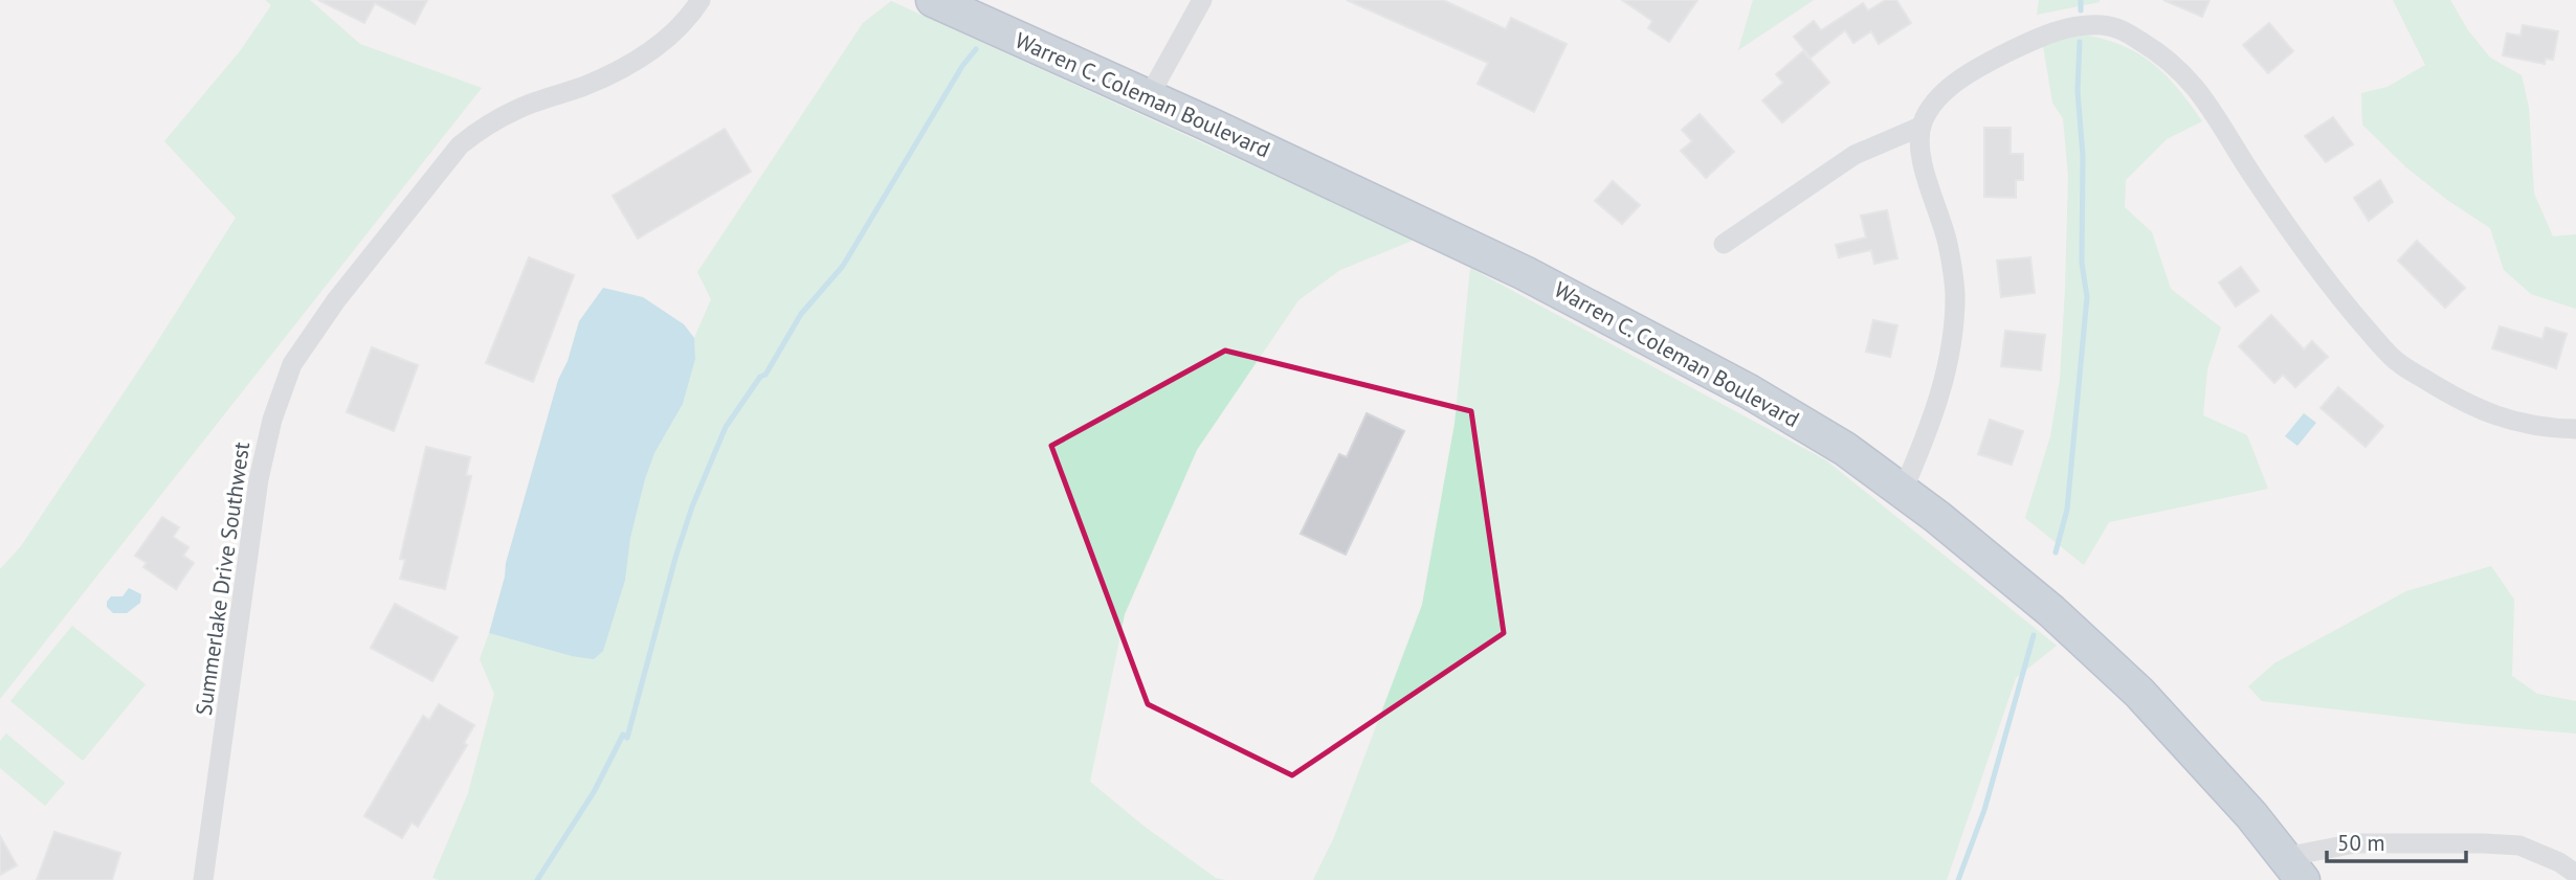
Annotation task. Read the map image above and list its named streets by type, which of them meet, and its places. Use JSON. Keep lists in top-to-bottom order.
{
  "streets": {
    "highway": ["Warren C. Coleman Boulevard"],
    "street": ["Summerlake Drive Southwest"]
  },
  "scale_bar": "50 m"
}
